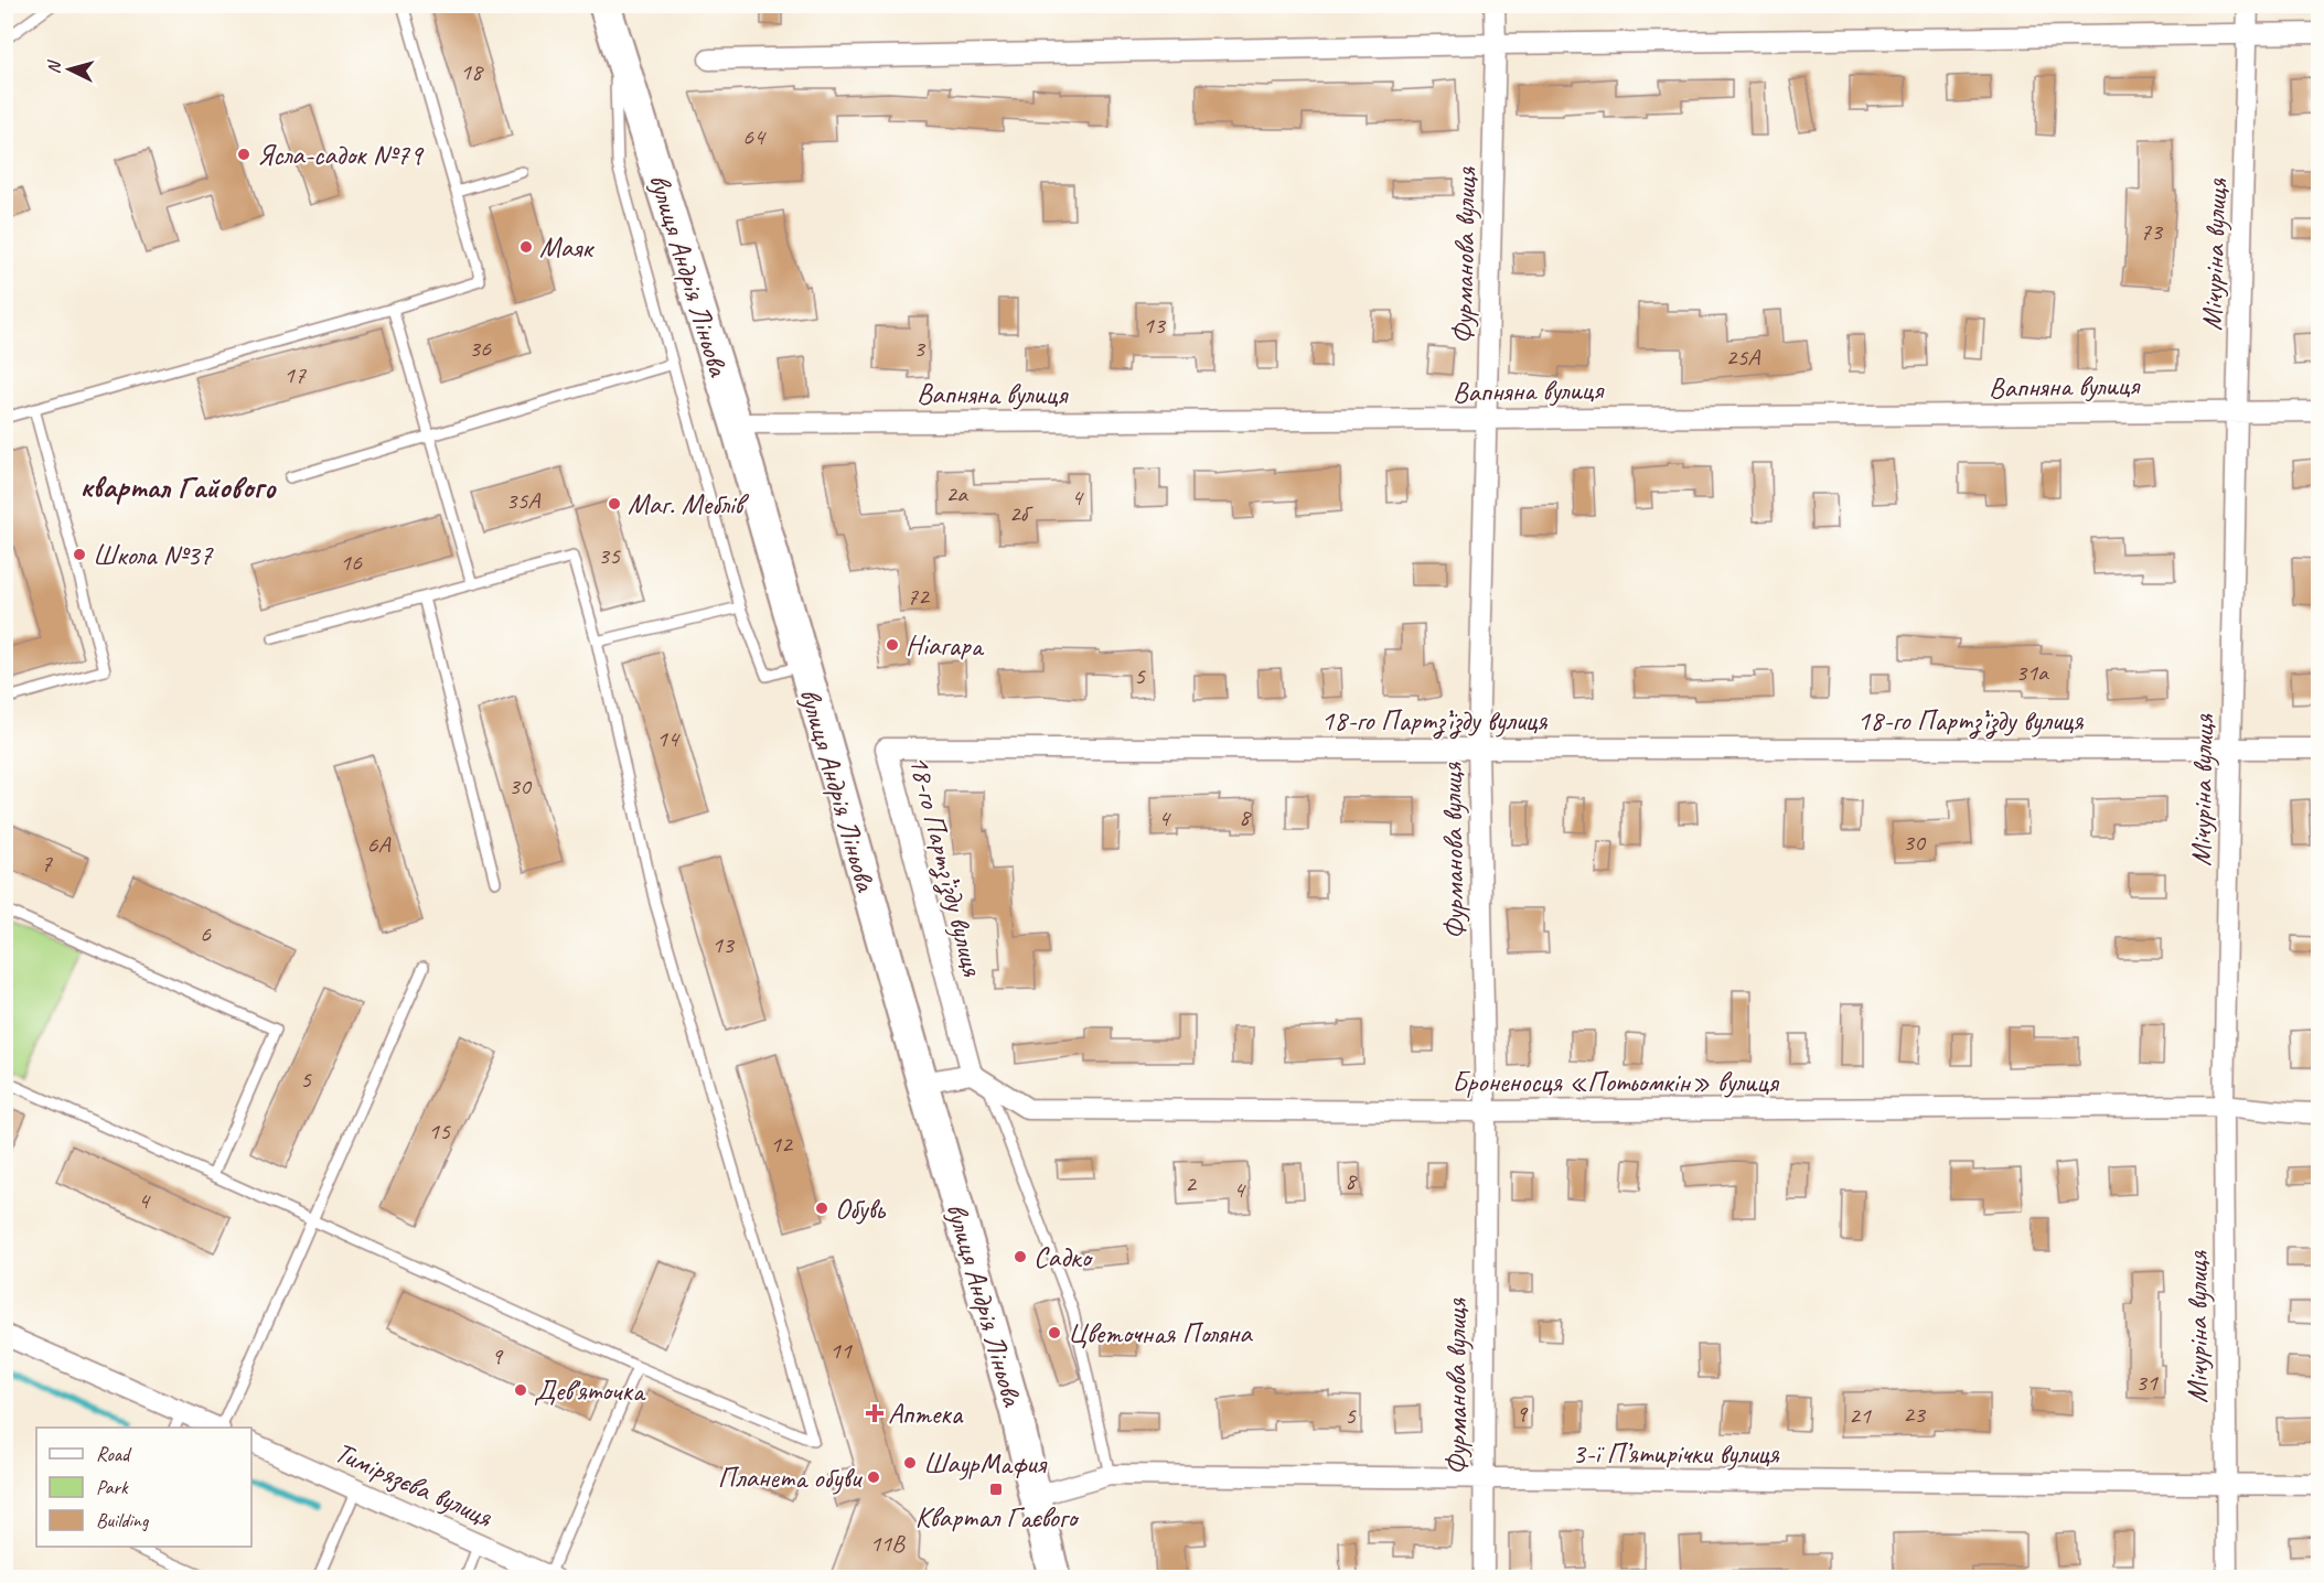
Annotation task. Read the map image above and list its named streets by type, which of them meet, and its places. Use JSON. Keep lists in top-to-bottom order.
{
  "streets": {
    "main road": ["вулиця Андрія Ліньова"],
    "street": [
      "Мічуріна вулиця",
      "Фурманова вулиця",
      "Вапняна вулиця",
      "18-го Партз’їзду вулиця",
      "Броненосця «Потьомкін» вулиця",
      "3-ї П’ятирічки вулиця",
      "Тимірязєва вулиця"
    ]
  },
  "crossings": [
    ["Мічуріна вулиця", "Вапняна вулиця"],
    ["Мічуріна вулиця", "18-го Партз’їзду вулиця"],
    ["Мічуріна вулиця", "Броненосця «Потьомкін» вулиця"],
    ["Мічуріна вулиця", "3-ї П’ятирічки вулиця"],
    ["Фурманова вулиця", "Вапняна вулиця"],
    ["Фурманова вулиця", "18-го Партз’їзду вулиця"],
    ["Фурманова вулиця", "Броненосця «Потьомкін» вулиця"],
    ["Фурманова вулиця", "3-ї П’ятирічки вулиця"],
    ["вулиця Андрія Ліньова", "Вапняна вулиця"],
    ["вулиця Андрія Ліньова", "3-ї П’ятирічки вулиця"],
    ["18-го Партз’їзду вулиця", "Броненосця «Потьомкін» вулиця"]
  ],
  "districts": ["квартал Гайового"],
  "places": {
    "other": [
      "Ясла-садок №79",
      "Маяк",
      "Маг. Меблів",
      "Школа №37",
      "Ніагара",
      "Обувь",
      "Садко",
      "Цветочная Поляна",
      "Дев'яточка",
      "ШаурМафия",
      "Планета обуви"
    ],
    "health": ["Аптека"],
    "transit": ["Квартал Гаєвого"]
  },
  "house_numbers": [
    "18",
    "64",
    "73",
    "13",
    "36",
    "3",
    "25А",
    "17",
    "2а",
    "4",
    "35А",
    "2б",
    "35",
    "16",
    "72",
    "31а",
    "5",
    "14",
    "30",
    "8",
    "4",
    "30",
    "6А",
    "7",
    "6",
    "13",
    "5",
    "15",
    "12",
    "8",
    "2",
    "4",
    "4",
    "11",
    "9",
    "31",
    "9",
    "23",
    "5",
    "21",
    "11В"
  ],
  "legend": ["Road", "Park", "Building"],
  "north": "left"
}
